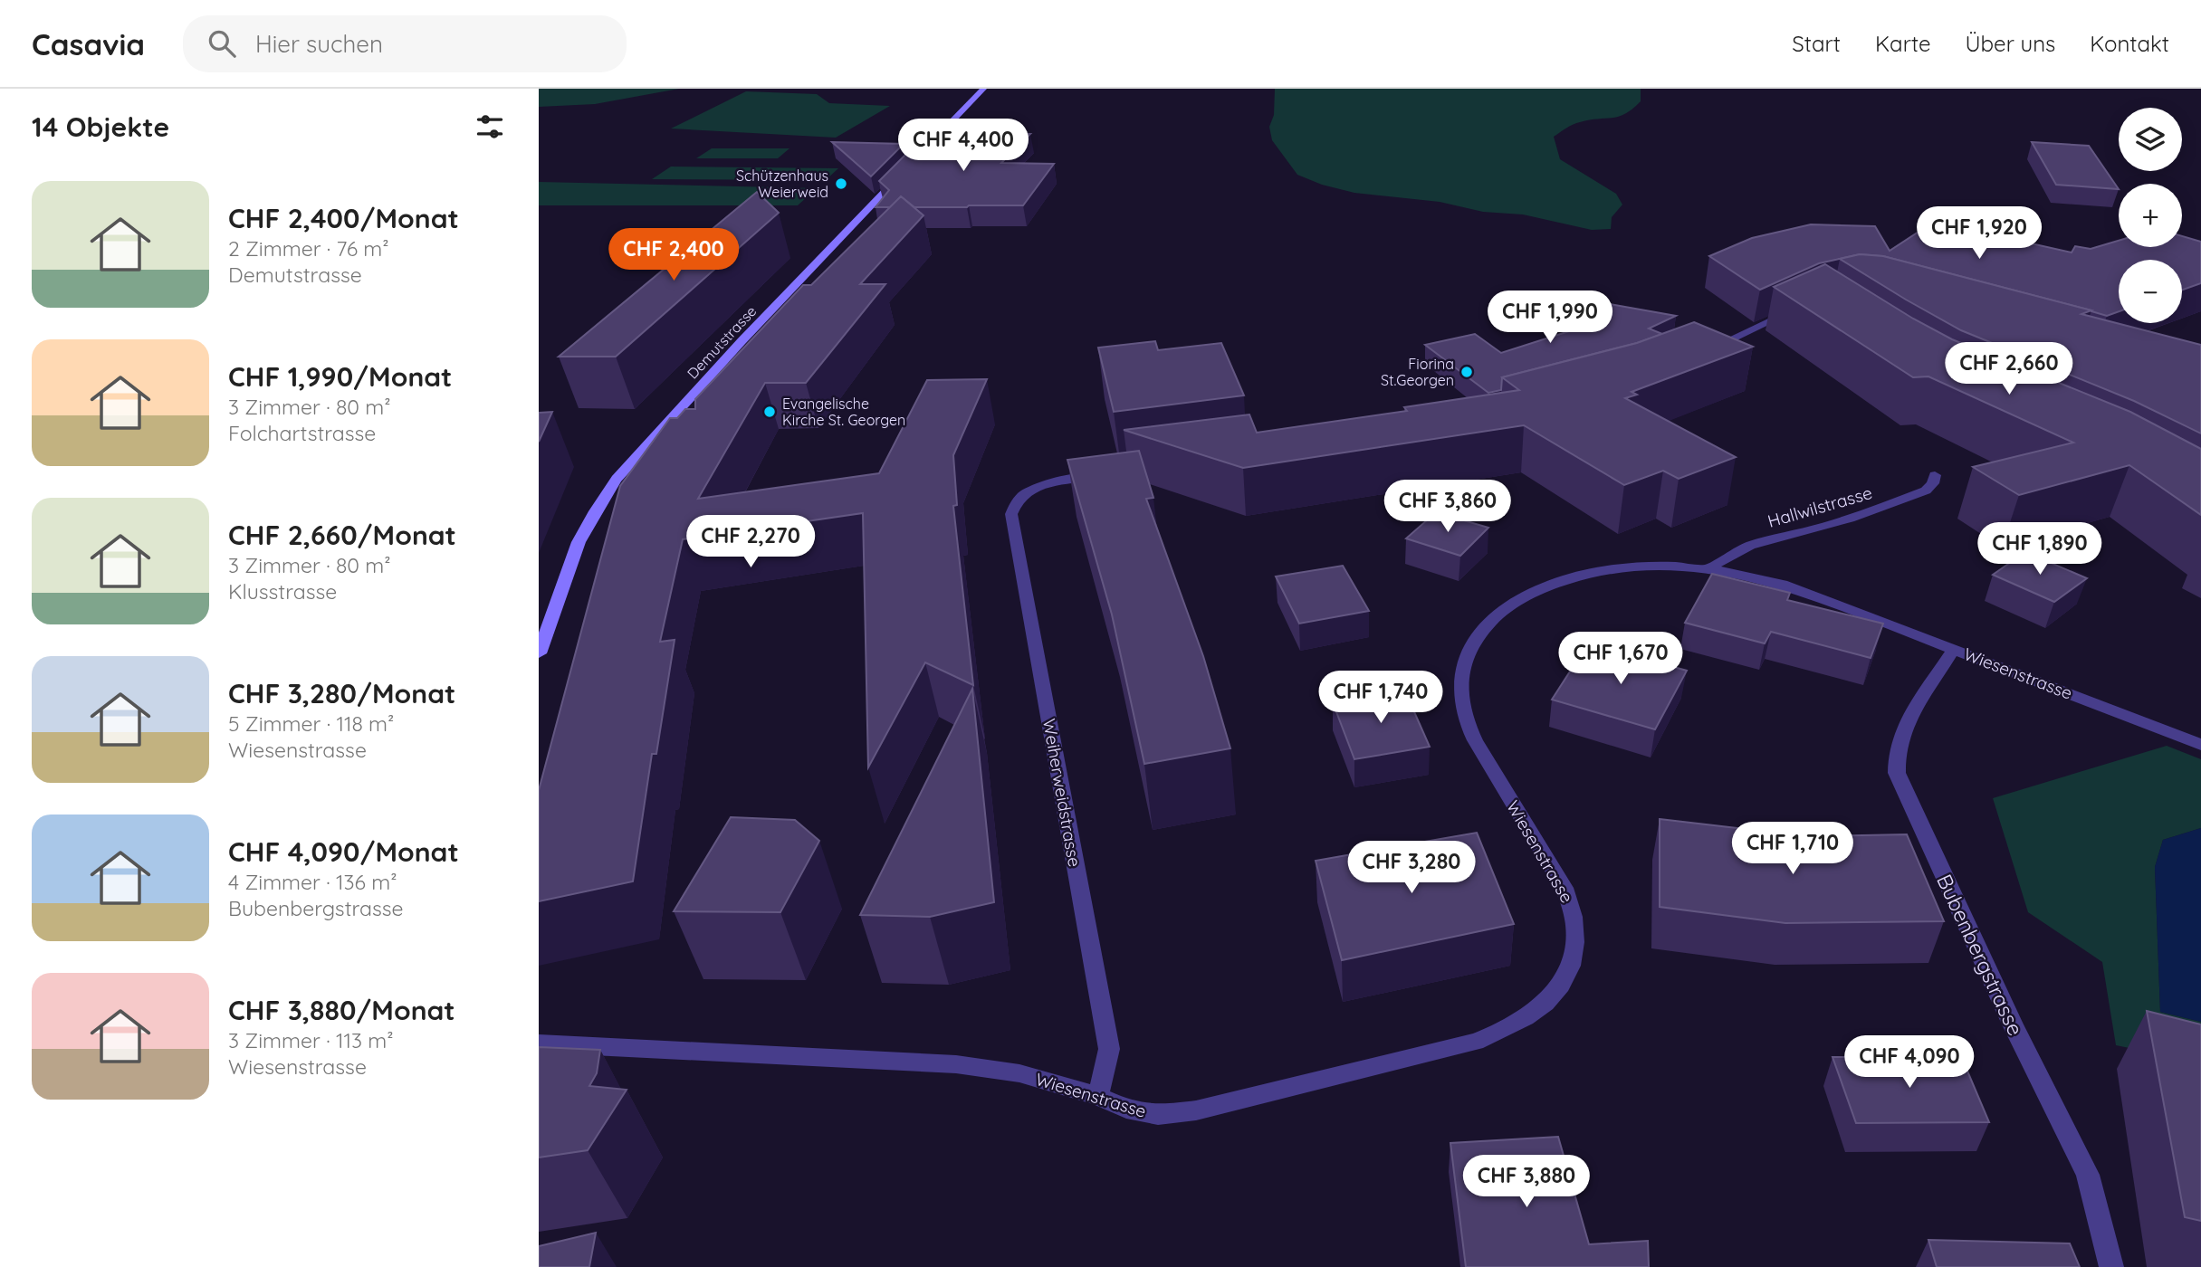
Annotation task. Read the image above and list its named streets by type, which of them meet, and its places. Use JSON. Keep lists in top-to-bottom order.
{
  "streets": {
    "street": [
      "Demutstrasse",
      "Hallwilstrasse",
      "Wiesenstrasse",
      "Weiherweidstrasse",
      "Bubenbergstrasse"
    ]
  },
  "crossings": [
    ["Hallwilstrasse", "Wiesenstrasse"],
    ["Wiesenstrasse", "Weiherweidstrasse"],
    ["Wiesenstrasse", "Bubenbergstrasse"]
  ],
  "places": ["Schützenhaus Weierweid", "Fiorina St.Georgen", "Evangelische Kirche St. Georgen"],
  "page": {
    "header": "Casavia",
    "search": "Hier suchen",
    "nav": [
      "Start",
      "Karte",
      "Über uns",
      "Kontakt"
    ],
    "heading": "14 Objekte",
    "map_buttons": ["+", "−"],
    "price": [
      "CHF 4,400",
      "CHF 1,920",
      "CHF 2,400",
      "CHF 1,990",
      "CHF 2,660",
      "CHF 3,860",
      "CHF 2,270",
      "CHF 1,890",
      "CHF 1,670",
      "CHF 1,740",
      "CHF 1,710",
      "CHF 3,280",
      "CHF 4,090",
      "CHF 3,880"
    ],
    "list": [
      {
        "name": "CHF 2,400/Monat",
        "note": "2 Zimmer · 76 m² · Demutstrasse"
      },
      {
        "name": "CHF 1,990/Monat",
        "note": "3 Zimmer · 80 m² · Folchartstrasse"
      },
      {
        "name": "CHF 2,660/Monat",
        "note": "3 Zimmer · 80 m² · Klusstrasse"
      },
      {
        "name": "CHF 3,280/Monat",
        "note": "5 Zimmer · 118 m² · Wiesenstrasse"
      },
      {
        "name": "CHF 4,090/Monat",
        "note": "4 Zimmer · 136 m² · Bubenbergstrasse"
      },
      {
        "name": "CHF 3,880/Monat",
        "note": "3 Zimmer · 113 m² · Wiesenstrasse"
      }
    ]
  }
}
